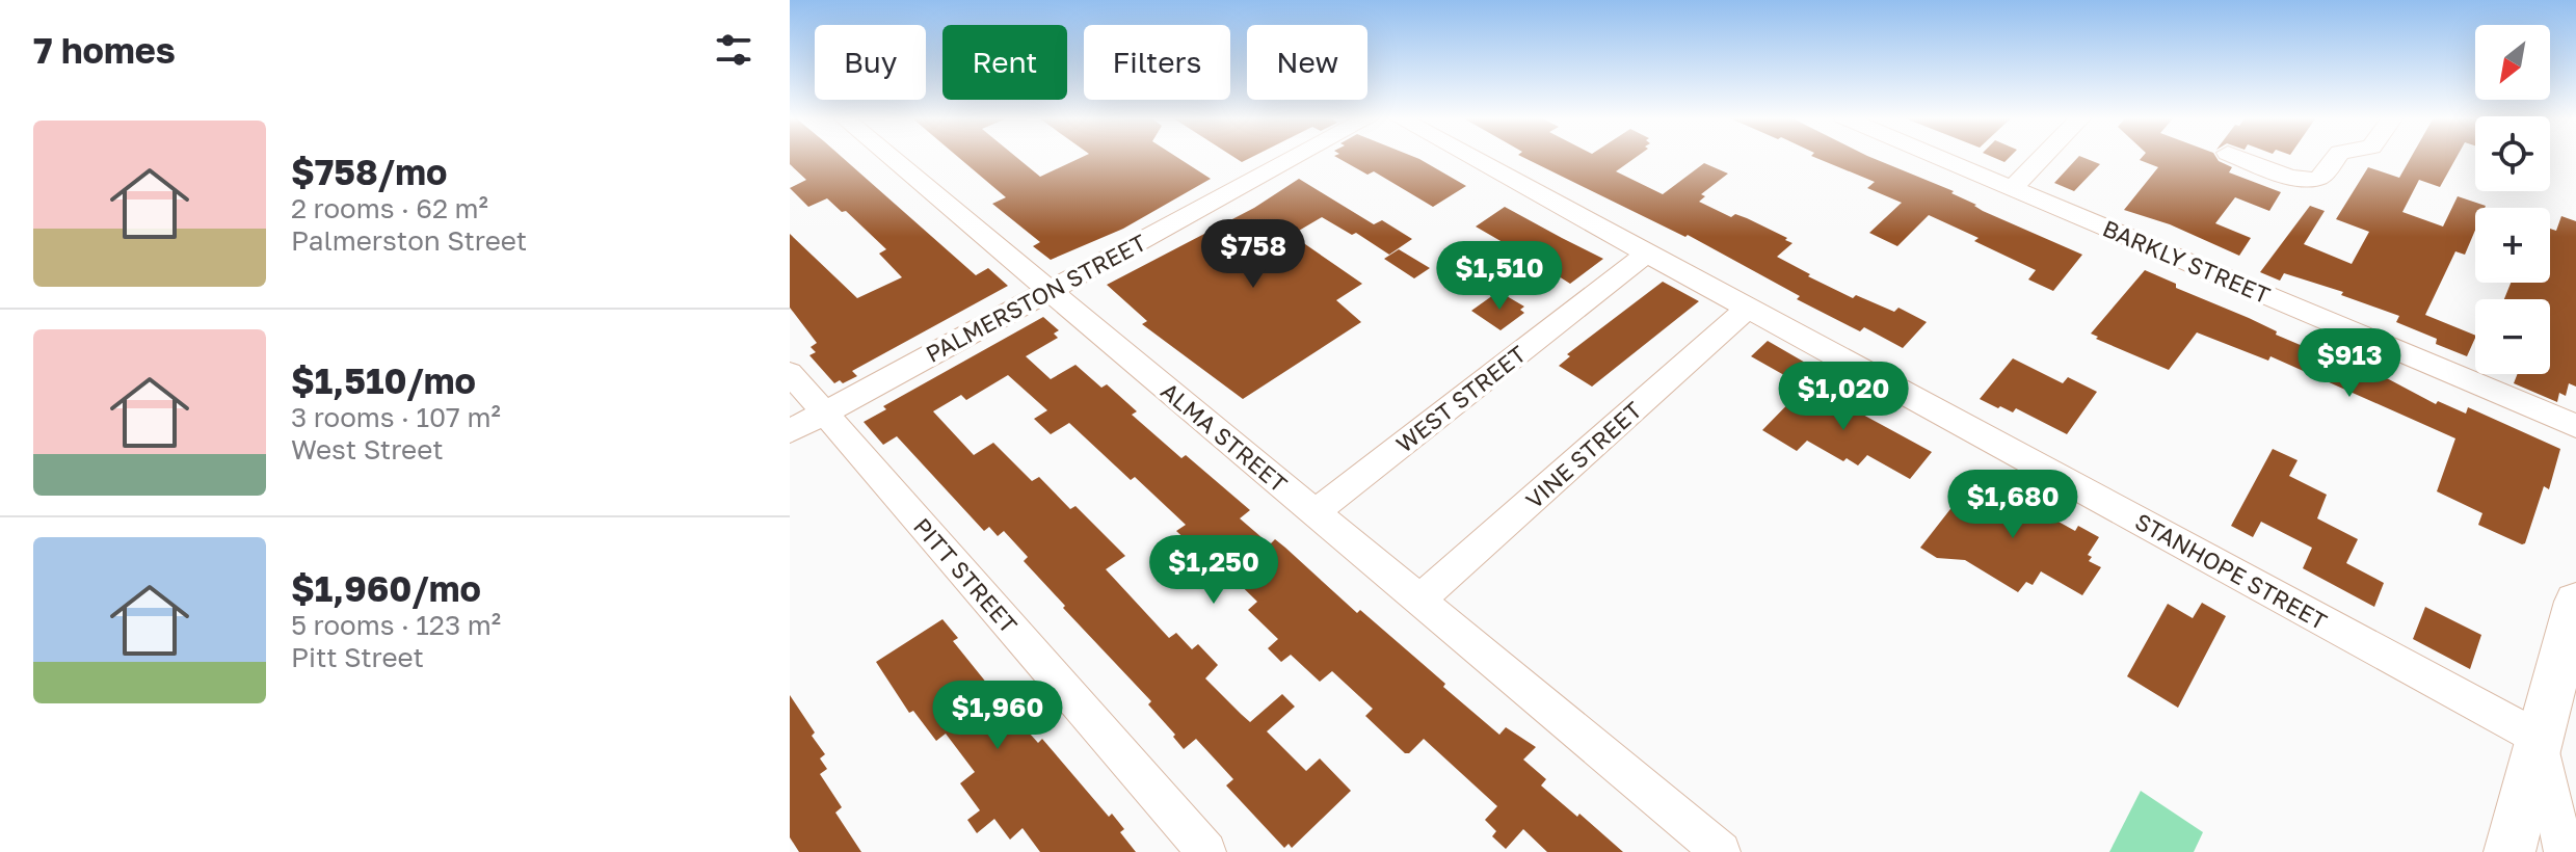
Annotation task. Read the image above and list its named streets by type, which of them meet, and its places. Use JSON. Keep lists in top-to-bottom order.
{
  "streets": {
    "street": [
      "BARKLY STREET",
      "PALMERSTON STREET",
      "WEST STREET",
      "ALMA STREET",
      "VINE STREET",
      "STANHOPE STREET",
      "PITT STREET"
    ]
  },
  "crossings": [
    ["PALMERSTON STREET", "ALMA STREET"],
    ["PALMERSTON STREET", "PITT STREET"],
    ["WEST STREET", "ALMA STREET"],
    ["WEST STREET", "STANHOPE STREET"],
    ["ALMA STREET", "VINE STREET"],
    ["VINE STREET", "STANHOPE STREET"]
  ],
  "north": "bottom left",
  "page": {
    "heading": "7 homes",
    "map_buttons": ["+", "−"],
    "chip": [
      "Buy",
      "Rent",
      "Filters",
      "New"
    ],
    "list": [
      {
        "name": "$758/mo",
        "note": "2 rooms · 62 m² · Palmerston Street"
      },
      {
        "name": "$1,510/mo",
        "note": "3 rooms · 107 m² · West Street"
      },
      {
        "name": "$1,960/mo",
        "note": "5 rooms · 123 m² · Pitt Street"
      }
    ],
    "price": [
      "$758",
      "$1,510",
      "$913",
      "$1,020",
      "$1,680",
      "$1,250",
      "$1,960"
    ]
  }
}
